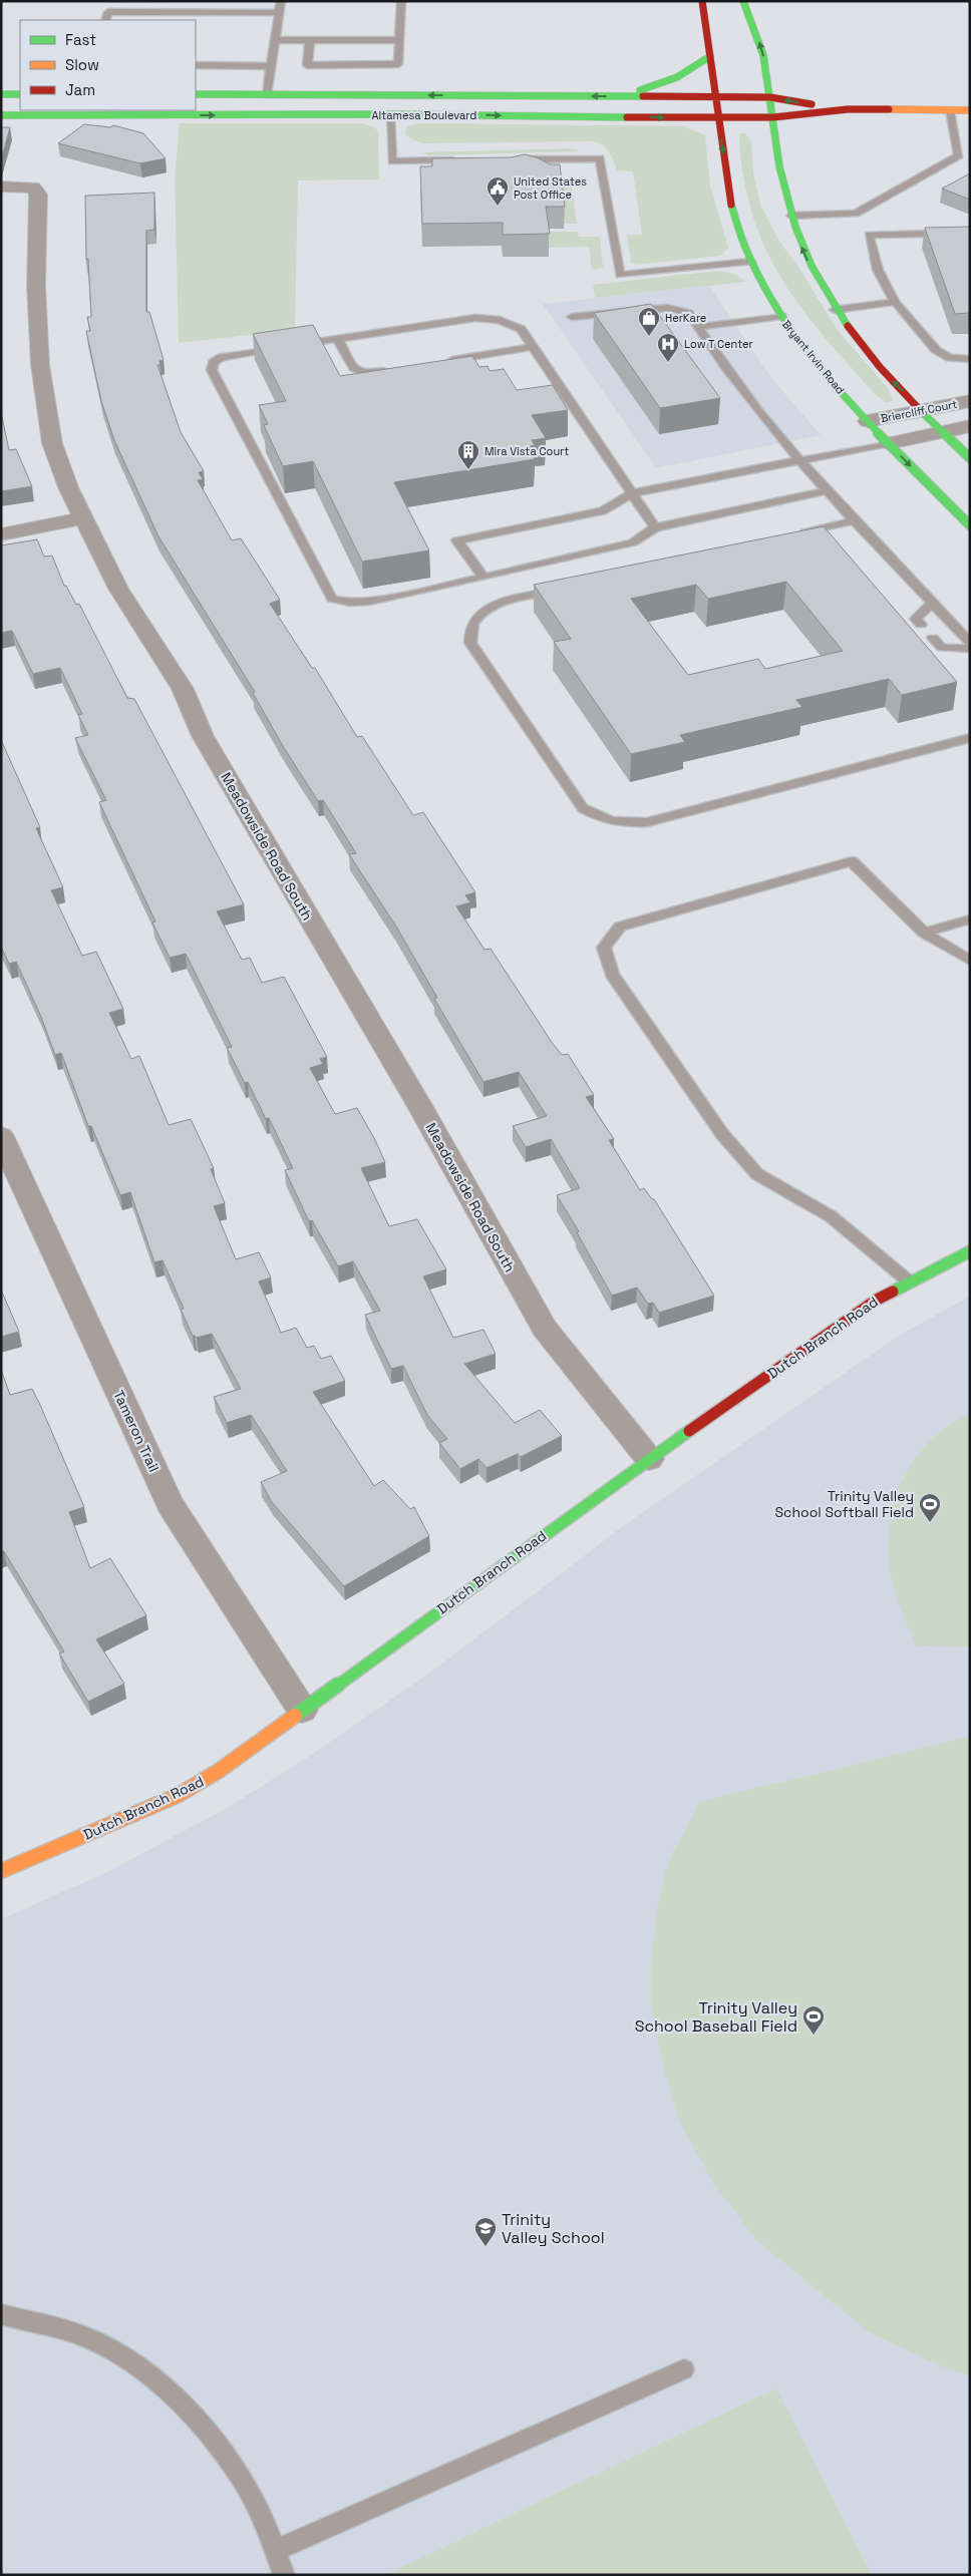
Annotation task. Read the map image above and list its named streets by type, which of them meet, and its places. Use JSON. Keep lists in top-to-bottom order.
{
  "streets": {
    "main road": ["Altamesa Boulevard", "Bryant Irvin Road", "Dutch Branch Road"],
    "street": ["Briercliff Court", "Meadowside Road South", "Tameron Trail"]
  },
  "crossings": [
    ["Altamesa Boulevard", "Bryant Irvin Road"],
    ["Bryant Irvin Road", "Briercliff Court"],
    ["Meadowside Road South", "Dutch Branch Road"],
    ["Dutch Branch Road", "Tameron Trail"]
  ],
  "places": {
    "public building": ["United States Post Office"],
    "shop": ["HerKare"],
    "hospital": ["Low T Center"],
    "building": ["Mira Vista Court"],
    "sports": ["Trinity Valley School Softball Field", "Trinity Valley School Baseball Field"],
    "school or university": ["Trinity Valley School"]
  },
  "legend": ["Fast", "Slow", "Jam"]
}
